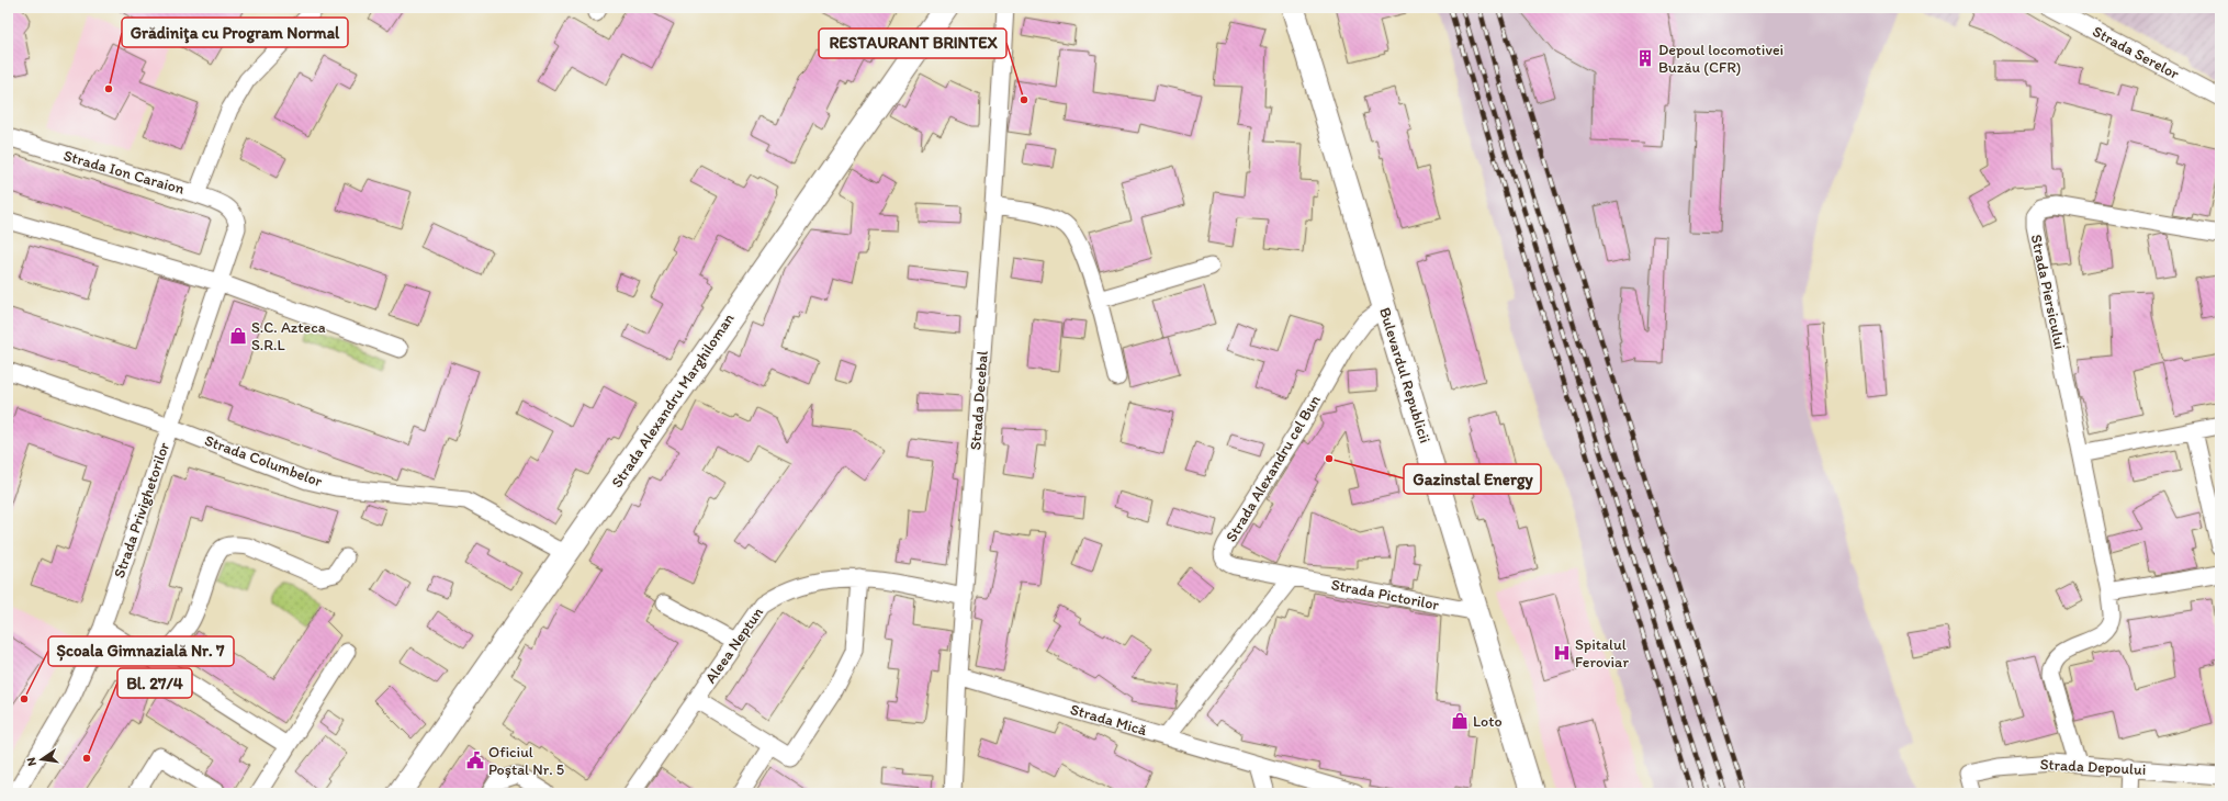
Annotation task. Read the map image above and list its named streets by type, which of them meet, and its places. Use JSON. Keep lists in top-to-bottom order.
{
  "streets": {
    "main road": ["Bulevardul Republicii", "Strada Alexandru Marghiloman"],
    "street": [
      "Strada Serelor",
      "Strada Ion Caraion",
      "Strada Piersicului",
      "Strada Decebal",
      "Strada Columbelor",
      "Strada Alexandru cel Bun",
      "Strada Privighetorilor",
      "Strada Pictorilor",
      "Aleea Neptun",
      "Strada Mică",
      "Strada Depoului"
    ]
  },
  "crossings": [
    ["Strada Ion Caraion", "Strada Privighetorilor"],
    ["Strada Piersicului", "Strada Depoului"],
    ["Bulevardul Republicii", "Strada Alexandru cel Bun"],
    ["Bulevardul Republicii", "Strada Pictorilor"],
    ["Strada Alexandru Marghiloman", "Strada Columbelor"],
    ["Strada Decebal", "Aleea Neptun"],
    ["Strada Decebal", "Strada Mică"],
    ["Strada Columbelor", "Strada Privighetorilor"],
    ["Strada Alexandru cel Bun", "Strada Pictorilor"]
  ],
  "places": {
    "building": ["Depoul locomotivei Buzău (CFR)"],
    "other": [
      "Grădiniţa cu Program Normal",
      "RESTAURANT BRINTEX",
      "Gazinstal Energy",
      "Școala Gimnazială Nr. 7",
      "Bl. 27/4"
    ],
    "shop": ["S.C. Azteca S.R.L", "Loto"],
    "hospital": ["Spitalul Feroviar"],
    "public building": ["Oficiul Poștal Nr. 5"]
  },
  "north": "left"
}
